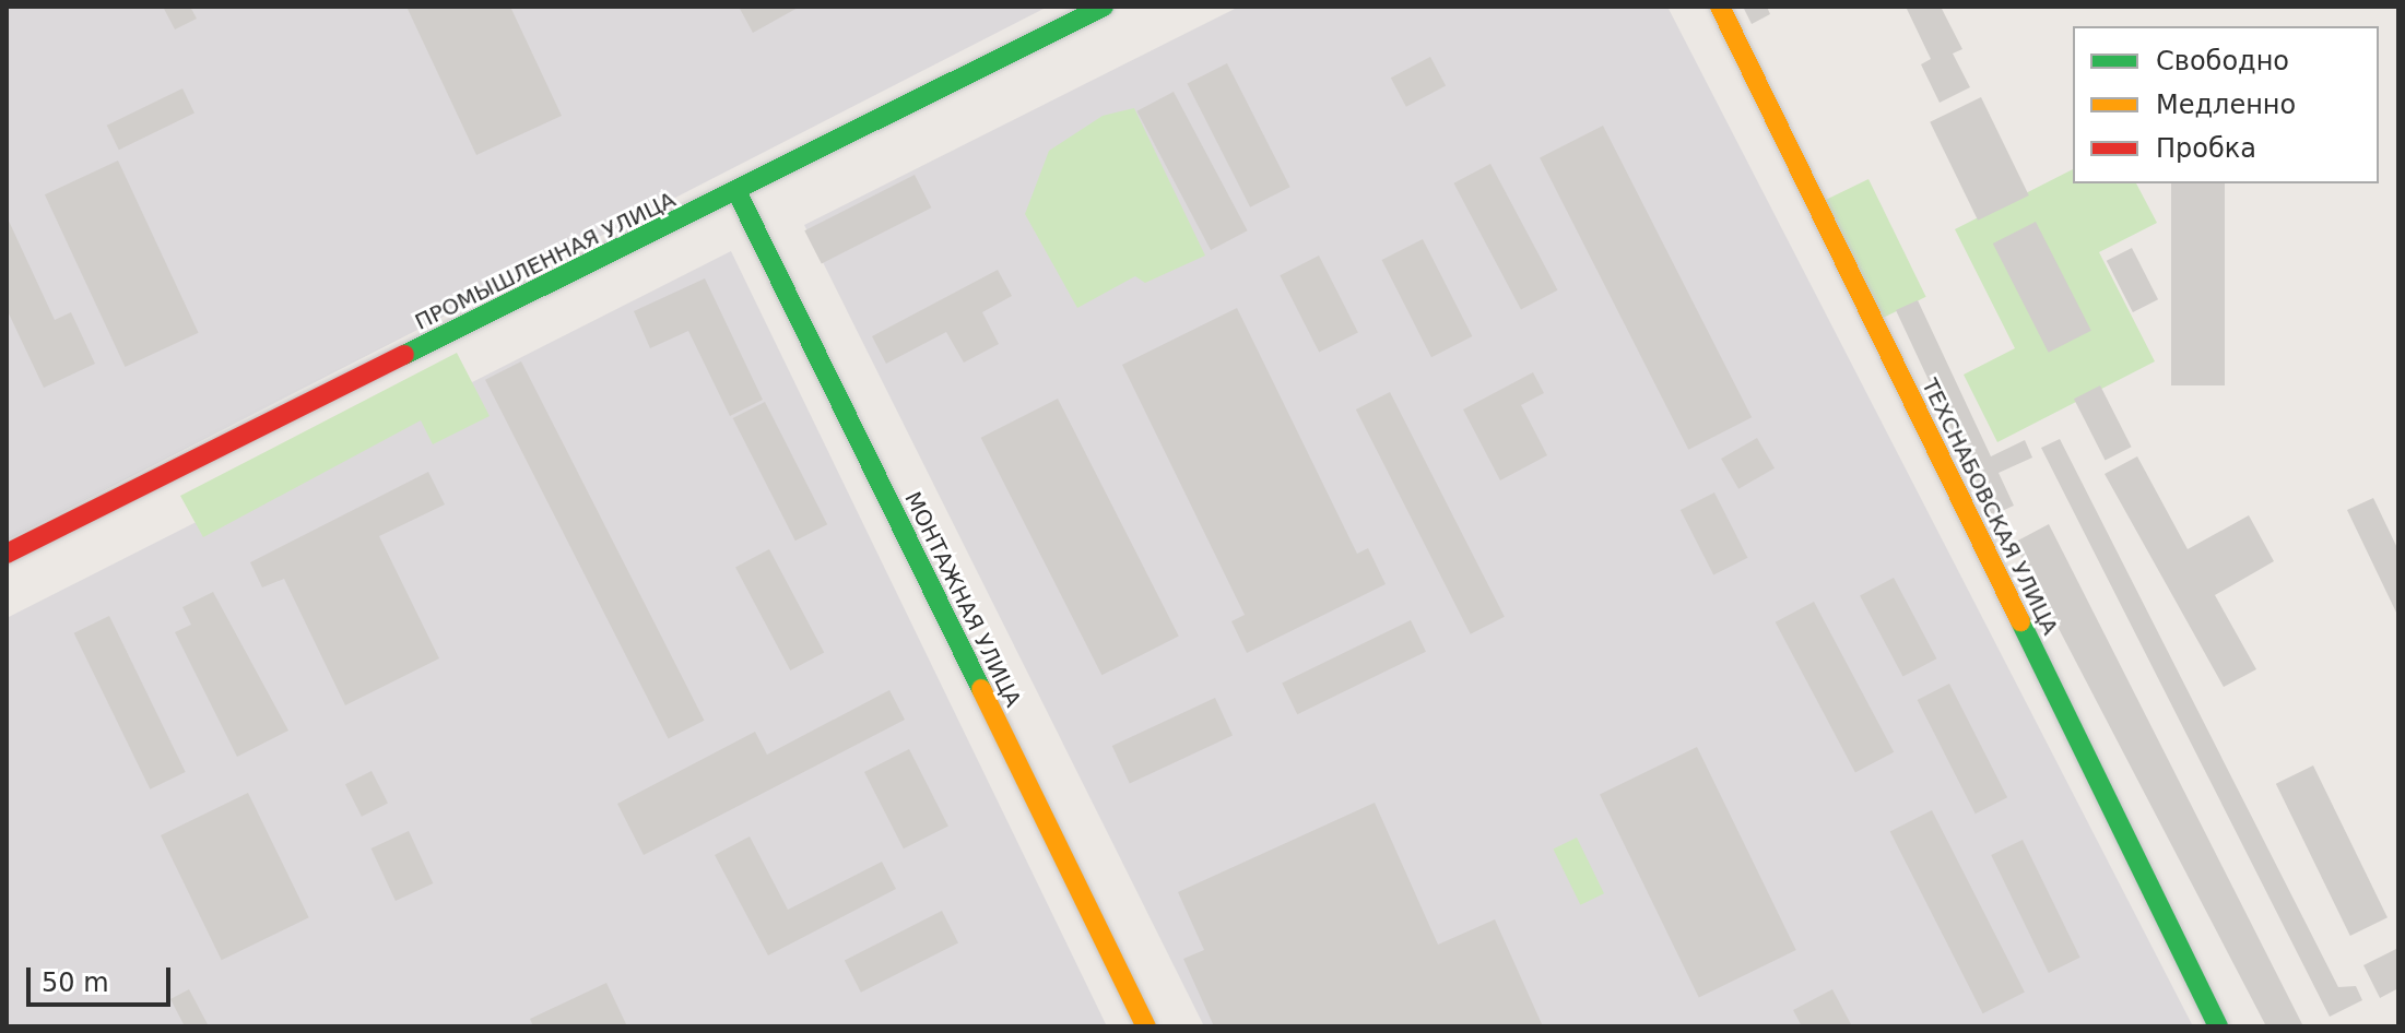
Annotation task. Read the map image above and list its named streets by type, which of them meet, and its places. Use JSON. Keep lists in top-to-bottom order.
{
  "streets": {
    "street": ["ПРОМЫШЛЕННАЯ УЛИЦА", "ТЕХСНАБОВСКАЯ УЛИЦА", "МОНТАЖНАЯ УЛИЦА"]
  },
  "crossings": [
    ["ПРОМЫШЛЕННАЯ УЛИЦА", "МОНТАЖНАЯ УЛИЦА"]
  ],
  "legend": ["Свободно", "Медленно", "Пробка"],
  "scale_bar": "50 m"
}
